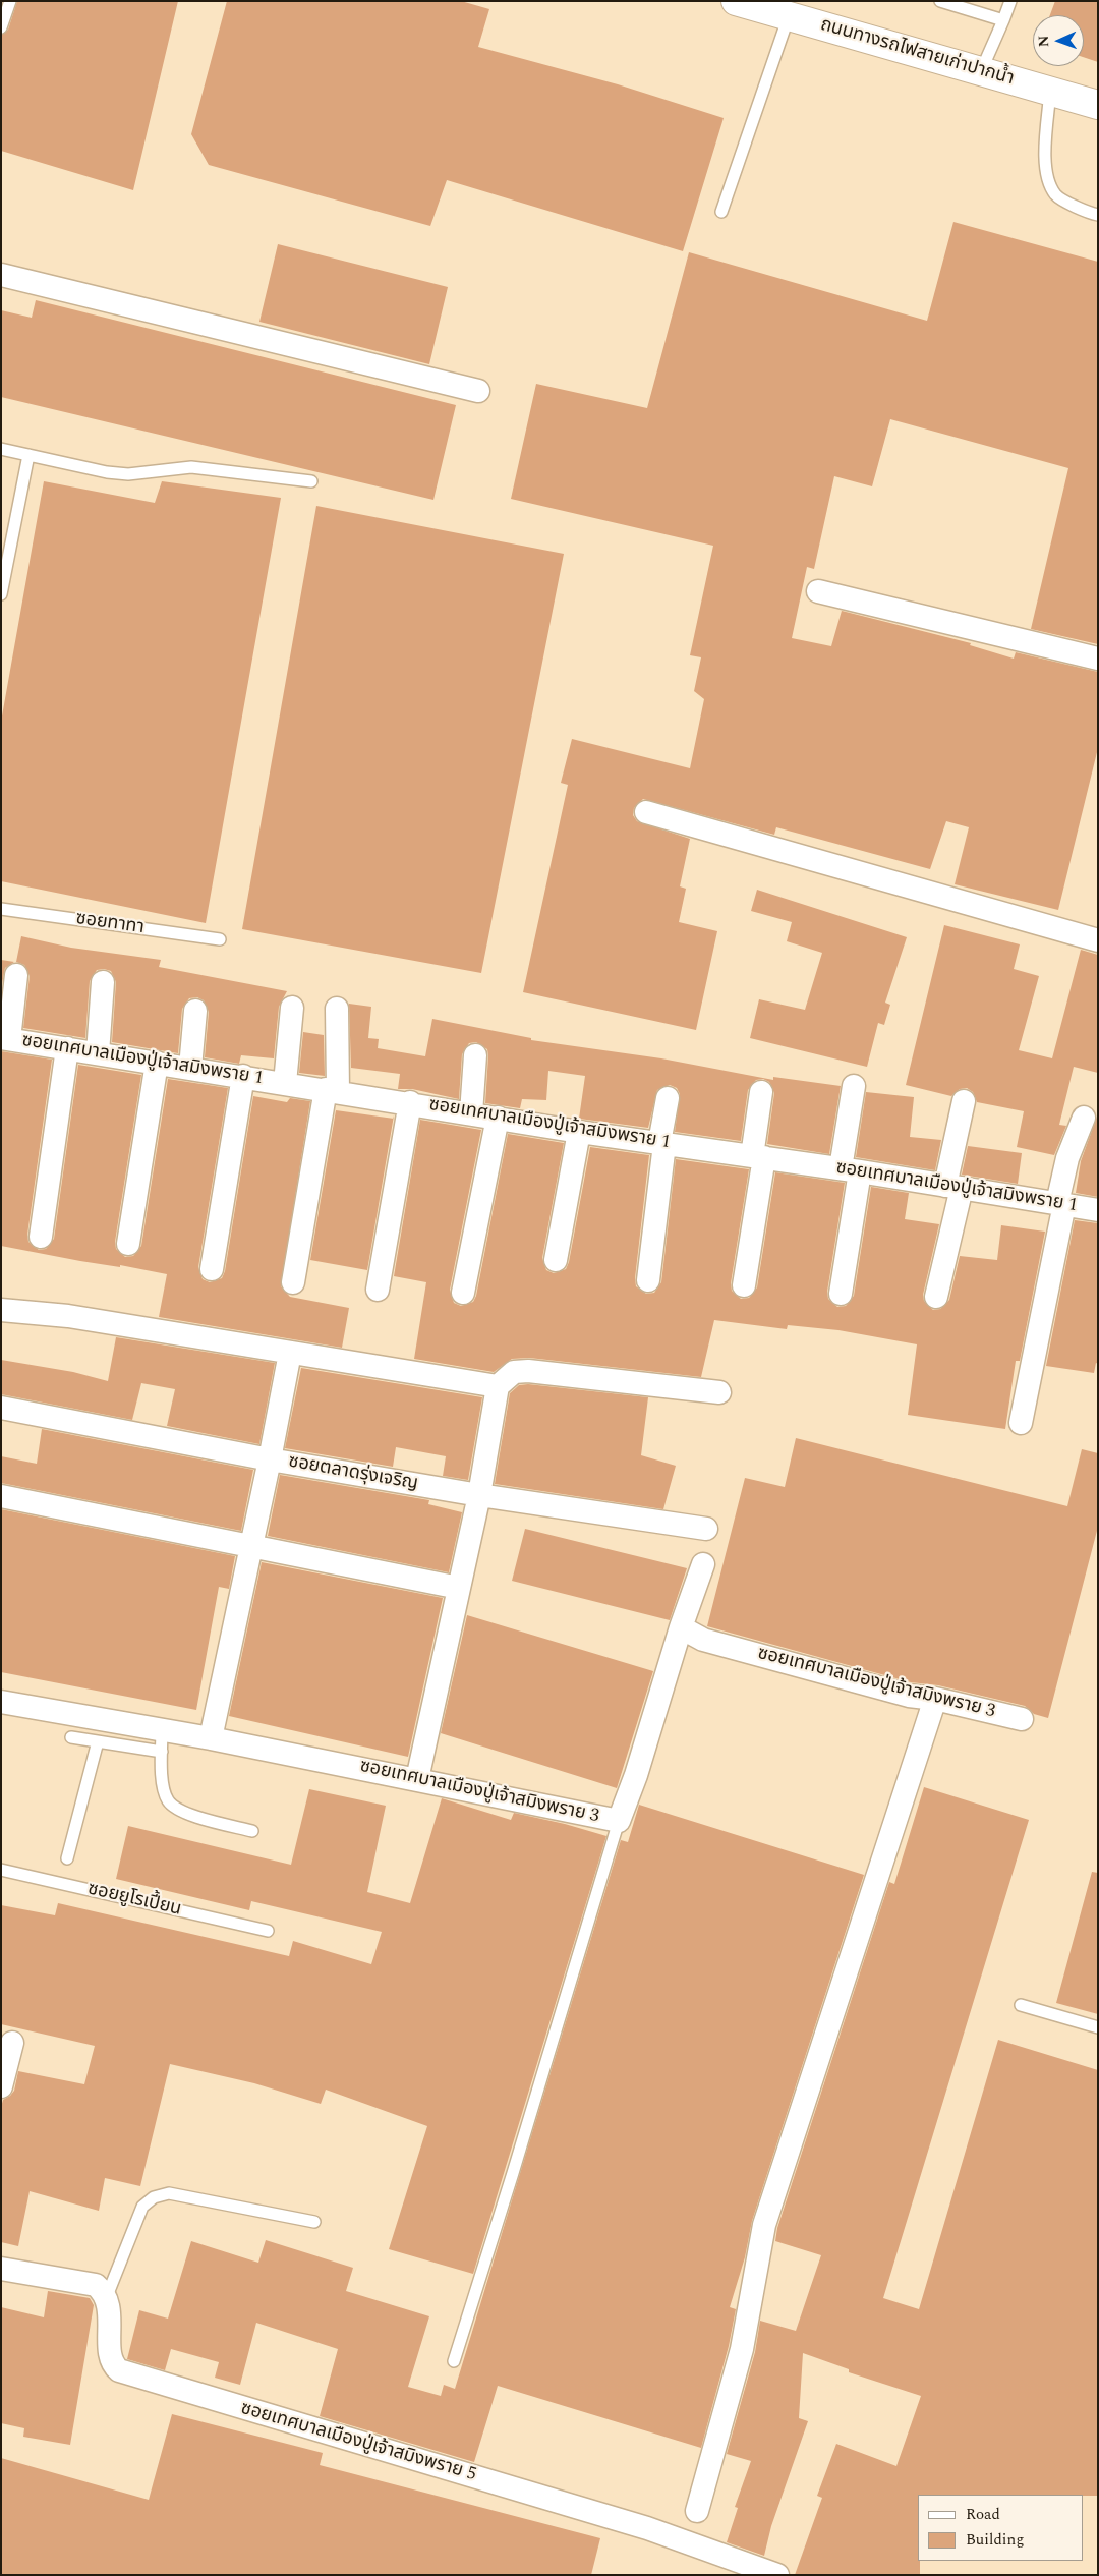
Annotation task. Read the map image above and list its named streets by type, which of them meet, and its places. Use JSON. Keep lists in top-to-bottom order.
{
  "streets": {
    "main road": ["ถนนทางรถไฟสายเก่าปากน้ำ"],
    "street": [
      "ซอยเทศบาลเมืองปู่เจ้าสมิงพราย 1",
      "ซอยตลาดรุ่งเจริญ",
      "ซอยเทศบาลเมืองปู่เจ้าสมิงพราย 3",
      "ซอยเทศบาลเมืองปู่เจ้าสมิงพราย 5"
    ],
    "lane": ["ซอยทาทา", "ซอยยูโรเปี้ยน"]
  },
  "legend": ["Road", "Building"],
  "north": "left"
}
